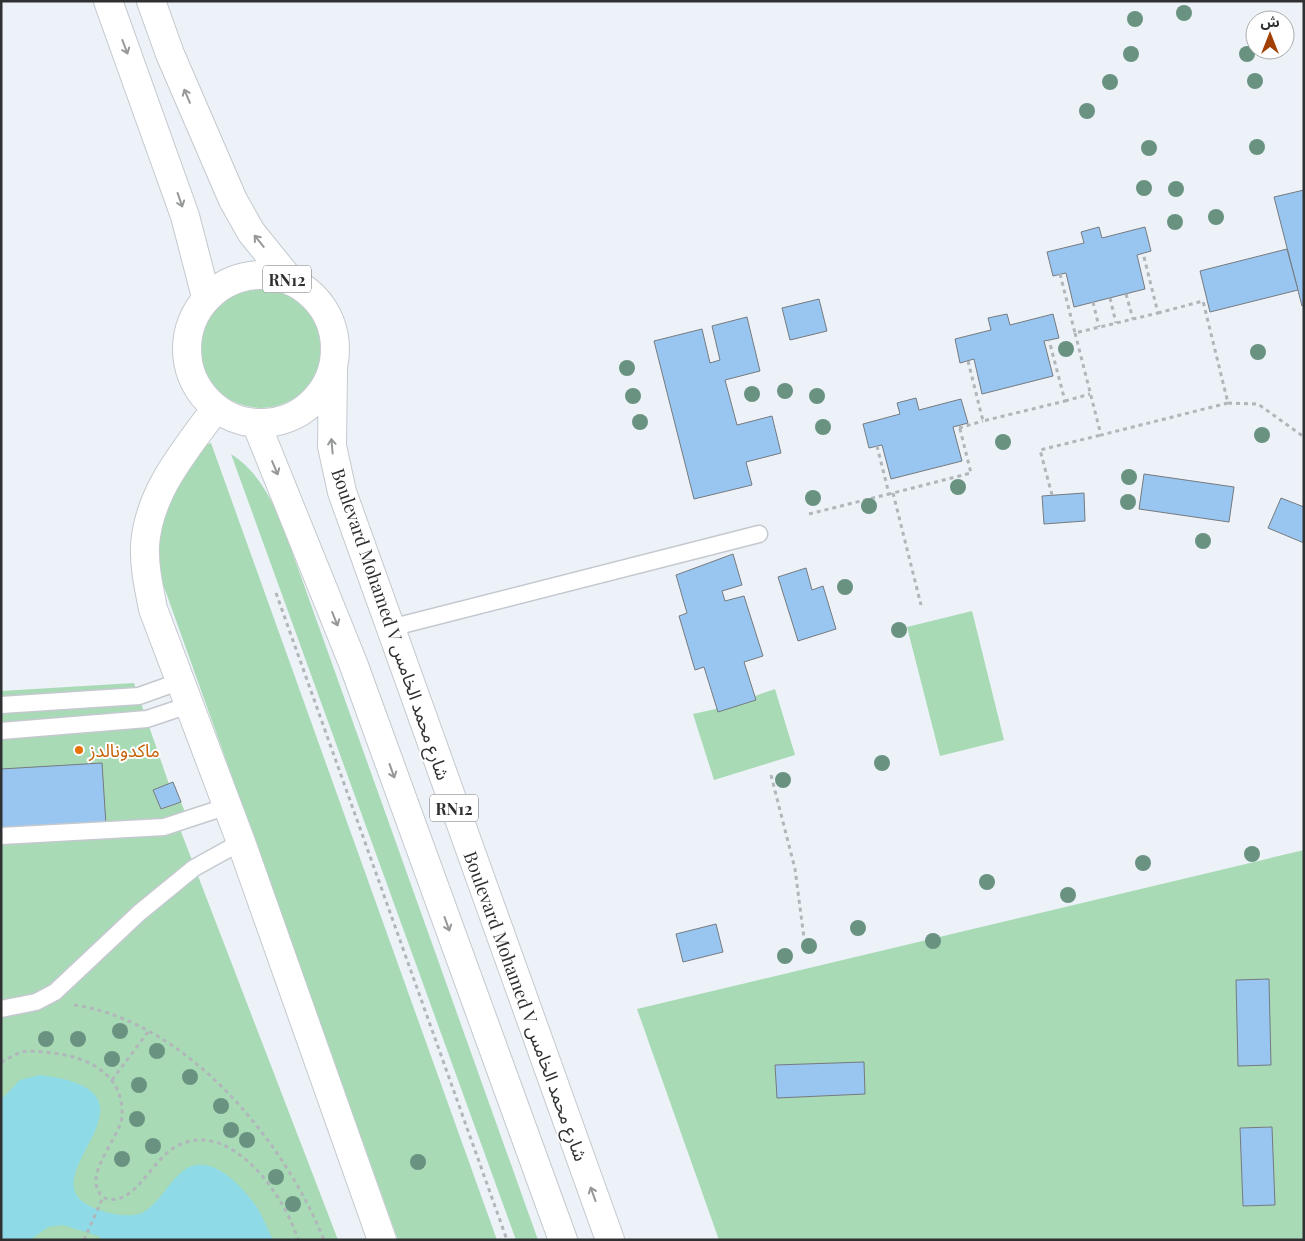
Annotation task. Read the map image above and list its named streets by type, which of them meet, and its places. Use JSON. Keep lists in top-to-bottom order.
{
  "streets": {
    "main road": ["RN12", "Boulevard Mohamed V شارع محمد الخامس"]
  },
  "crossings": [
    ["RN12", "Boulevard Mohamed V شارع محمد الخامس"]
  ],
  "places": ["ماكدونالدز"],
  "north": "top"
}
